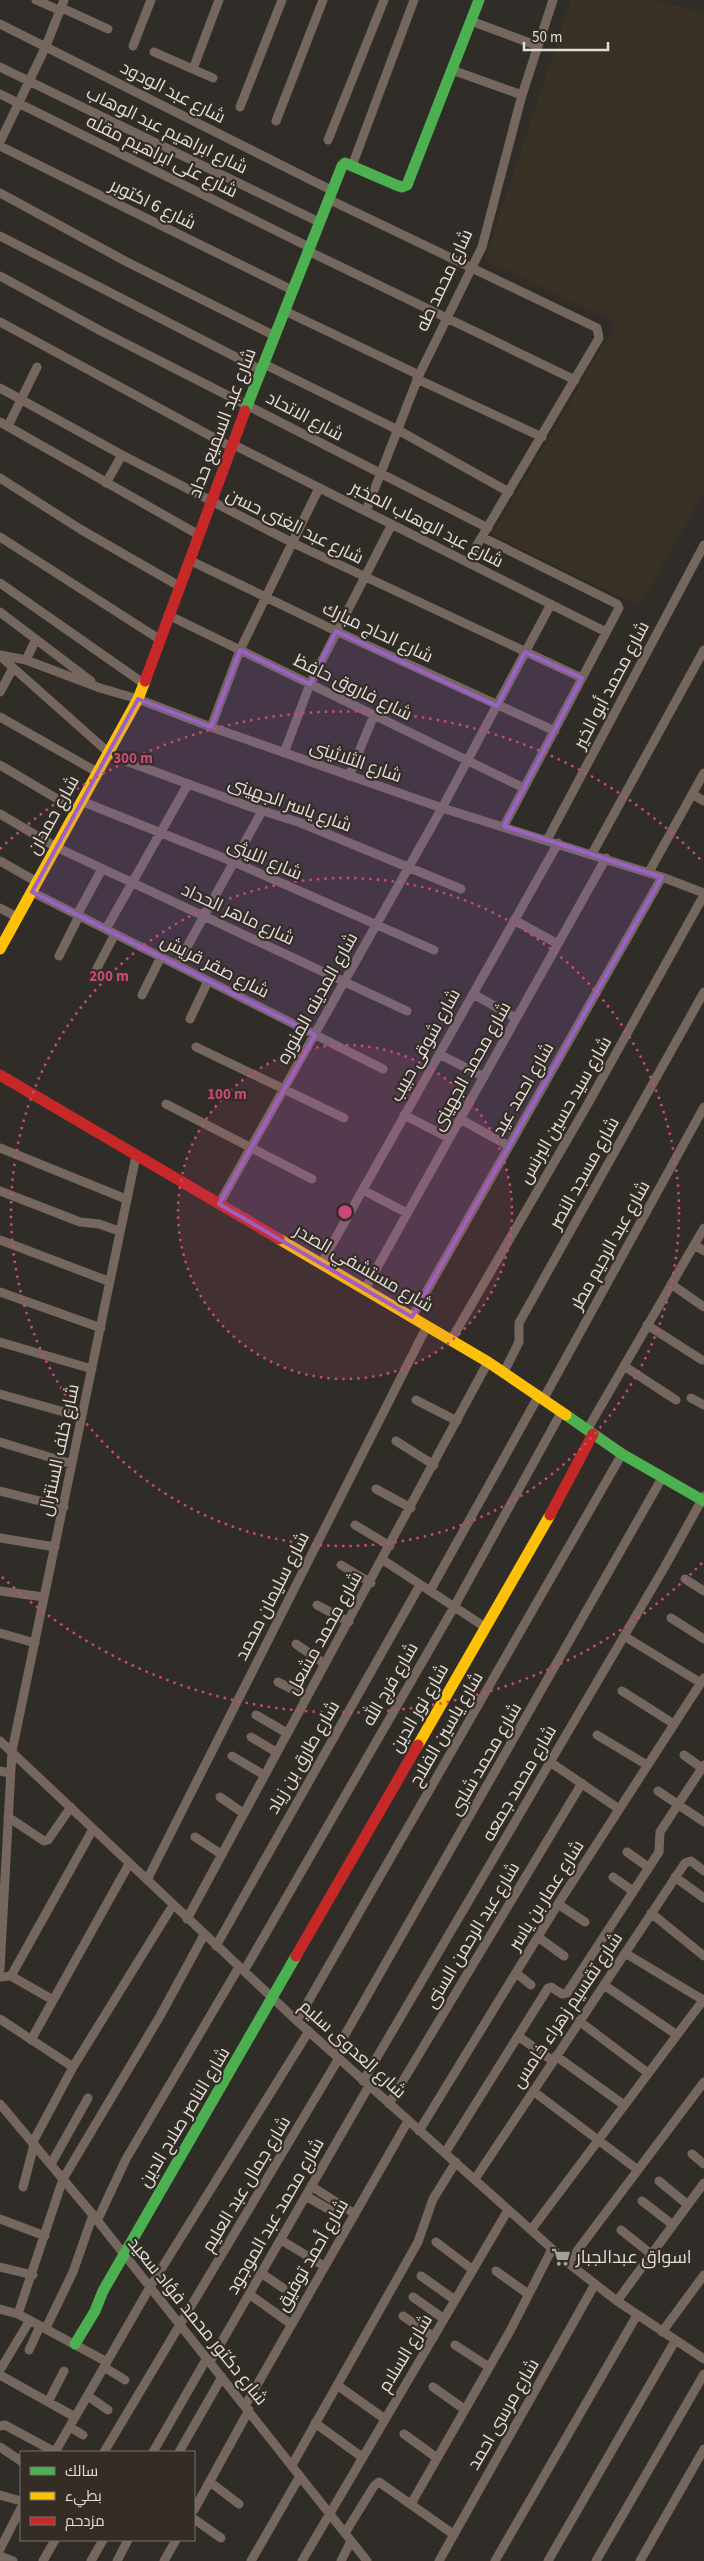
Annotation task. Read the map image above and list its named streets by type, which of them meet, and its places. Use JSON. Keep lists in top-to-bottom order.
{
  "streets": {
    "street": [
      "شارع عبد الودود",
      "شارع ابراهيم عبد الوهاب",
      "شارع على ابراهيم مقله",
      "شارع 6 اكتوبر",
      "شارع محمد طه",
      "شارع الاتحاد",
      "شارع عبد السميع حداد",
      "شارع عبد الوهاب المخبر",
      "شارع عبد الغنى حسن",
      "شارع الحاج مبارك",
      "شارع محمد أبو الخير",
      "شارع فاروق حافظ",
      "شارع الثلاثينى",
      "شارع ياسر الجهينى",
      "شارع حمدان",
      "شارع الليثى",
      "شارع ماهر الحداد",
      "شارع صقر قريش",
      "شارع المدينه المنوره",
      "شارع شوقى حبيب",
      "شارع محمد الجهينى",
      "شارع احمد عيد",
      "شارع سيد حسين البرنس",
      "شارع مسجد النصر",
      "شارع عبد الرحيم مطر",
      "شارع مستشفي الصدر",
      "شارع خلف السنترال",
      "شارع سليمان محمد",
      "شارع محمد مشعل",
      "شارع فرج الله",
      "شارع نور الدين",
      "شارع ياسين الفلاح",
      "شارع طارق بن زياد",
      "شارع محمد شلبى",
      "شارع محمد جمعه",
      "شارع عمار بن ياسر",
      "شارع عبد الرحمن السنى",
      "شارع تقسيم زهراء خامس",
      "شارع العدوى سليم",
      "شارع الناصر صلاح الدين",
      "شارع جمال عبد العليم",
      "شارع محمد عبد الموجود",
      "شارع أحمد توفيق",
      "شارع دكتور محمد فؤاد سعيد",
      "شارع السلام",
      "شارع مرسى احمد"
    ]
  },
  "crossings": [
    ["شارع عبد الودود", "شارع على ابراهيم مقله"],
    ["شارع عبد الودود", "شارع محمد طه"],
    ["شارع عبد الودود", "شارع عبد السميع حداد"],
    ["شارع ابراهيم عبد الوهاب", "شارع عبد السميع حداد"],
    ["شارع على ابراهيم مقله", "شارع محمد طه"],
    ["شارع على ابراهيم مقله", "شارع عبد السميع حداد"],
    ["شارع 6 اكتوبر", "شارع عبد السميع حداد"],
    ["شارع محمد طه", "شارع الاتحاد"],
    ["شارع محمد طه", "شارع عبد الوهاب المخبر"],
    ["شارع الاتحاد", "شارع عبد السميع حداد"],
    ["شارع عبد السميع حداد", "شارع عبد الوهاب المخبر"],
    ["شارع عبد السميع حداد", "شارع عبد الغنى حسن"],
    ["شارع عبد السميع حداد", "شارع الحاج مبارك"],
    ["شارع عبد السميع حداد", "شارع فاروق حافظ"],
    ["شارع عبد السميع حداد", "شارع الثلاثينى"],
    ["شارع عبد السميع حداد", "شارع حمدان"],
    ["شارع عبد الوهاب المخبر", "شارع المدينه المنوره"],
    ["شارع عبد الغنى حسن", "شارع المدينه المنوره"],
    ["شارع الحاج مبارك", "شارع المدينه المنوره"],
    ["شارع محمد أبو الخير", "شارع الثلاثينى"],
    ["شارع فاروق حافظ", "شارع المدينه المنوره"],
    ["شارع الثلاثينى", "شارع حمدان"],
    ["شارع الثلاثينى", "شارع المدينه المنوره"],
    ["شارع الثلاثينى", "شارع شوقى حبيب"],
    ["شارع الثلاثينى", "شارع محمد الجهينى"],
    ["شارع الثلاثينى", "شارع احمد عيد"],
    ["شارع الثلاثينى", "شارع سيد حسين البرنس"],
    ["شارع ياسر الجهينى", "شارع حمدان"],
    ["شارع ياسر الجهينى", "شارع المدينه المنوره"],
    ["شارع حمدان", "شارع الليثى"],
    ["شارع حمدان", "شارع ماهر الحداد"],
    ["شارع حمدان", "شارع صقر قريش"],
    ["شارع الليثى", "شارع المدينه المنوره"],
    ["شارع ماهر الحداد", "شارع المدينه المنوره"],
    ["شارع صقر قريش", "شارع المدينه المنوره"],
    ["شارع المدينه المنوره", "شارع مستشفي الصدر"],
    ["شارع شوقى حبيب", "شارع مستشفي الصدر"],
    ["شارع محمد الجهينى", "شارع مستشفي الصدر"],
    ["شارع احمد عيد", "شارع مستشفي الصدر"],
    ["شارع سيد حسين البرنس", "شارع مستشفي الصدر"],
    ["شارع مسجد النصر", "شارع مستشفي الصدر"],
    ["شارع عبد الرحيم مطر", "شارع مستشفي الصدر"],
    ["شارع مستشفي الصدر", "شارع خلف السنترال"],
    ["شارع مستشفي الصدر", "شارع سليمان محمد"],
    ["شارع مستشفي الصدر", "شارع محمد مشعل"],
    ["شارع مستشفي الصدر", "شارع فرج الله"],
    ["شارع مستشفي الصدر", "شارع نور الدين"],
    ["شارع مستشفي الصدر", "شارع ياسين الفلاح"],
    ["شارع مستشفي الصدر", "شارع محمد شلبى"],
    ["شارع مستشفي الصدر", "شارع محمد جمعه"],
    ["شارع خلف السنترال", "شارع العدوى سليم"],
    ["شارع سليمان محمد", "شارع العدوى سليم"],
    ["شارع محمد مشعل", "شارع العدوى سليم"],
    ["شارع فرج الله", "شارع العدوى سليم"],
    ["شارع فرج الله", "شارع دكتور محمد فؤاد سعيد"],
    ["شارع نور الدين", "شارع العدوى سليم"],
    ["شارع نور الدين", "شارع الناصر صلاح الدين"],
    ["شارع ياسين الفلاح", "شارع العدوى سليم"],
    ["شارع طارق بن زياد", "شارع العدوى سليم"],
    ["شارع محمد شلبى", "شارع العدوى سليم"],
    ["شارع محمد شلبى", "شارع جمال عبد العليم"],
    ["شارع محمد جمعه", "شارع العدوى سليم"],
    ["شارع محمد جمعه", "شارع محمد عبد الموجود"],
    ["شارع عمار بن ياسر", "شارع العدوى سليم"],
    ["شارع عبد الرحمن السنى", "شارع العدوى سليم"],
    ["شارع تقسيم زهراء خامس", "شارع العدوى سليم"],
    ["شارع العدوى سليم", "شارع الناصر صلاح الدين"],
    ["شارع العدوى سليم", "شارع جمال عبد العليم"],
    ["شارع العدوى سليم", "شارع محمد عبد الموجود"],
    ["شارع العدوى سليم", "شارع أحمد توفيق"],
    ["شارع العدوى سليم", "شارع السلام"],
    ["شارع العدوى سليم", "شارع مرسى احمد"],
    ["شارع الناصر صلاح الدين", "شارع دكتور محمد فؤاد سعيد"],
    ["شارع جمال عبد العليم", "شارع دكتور محمد فؤاد سعيد"],
    ["شارع محمد عبد الموجود", "شارع دكتور محمد فؤاد سعيد"],
    ["شارع أحمد توفيق", "شارع دكتور محمد فؤاد سعيد"],
    ["شارع دكتور محمد فؤاد سعيد", "شارع السلام"]
  ],
  "places": {
    "supermarket": ["اسواق عبدالجبار"]
  },
  "legend": ["سالك", "بطيء", "مزدحم"],
  "scale_bar": "50 m",
  "rings": ["300 m", "200 m", "100 m"]
}
